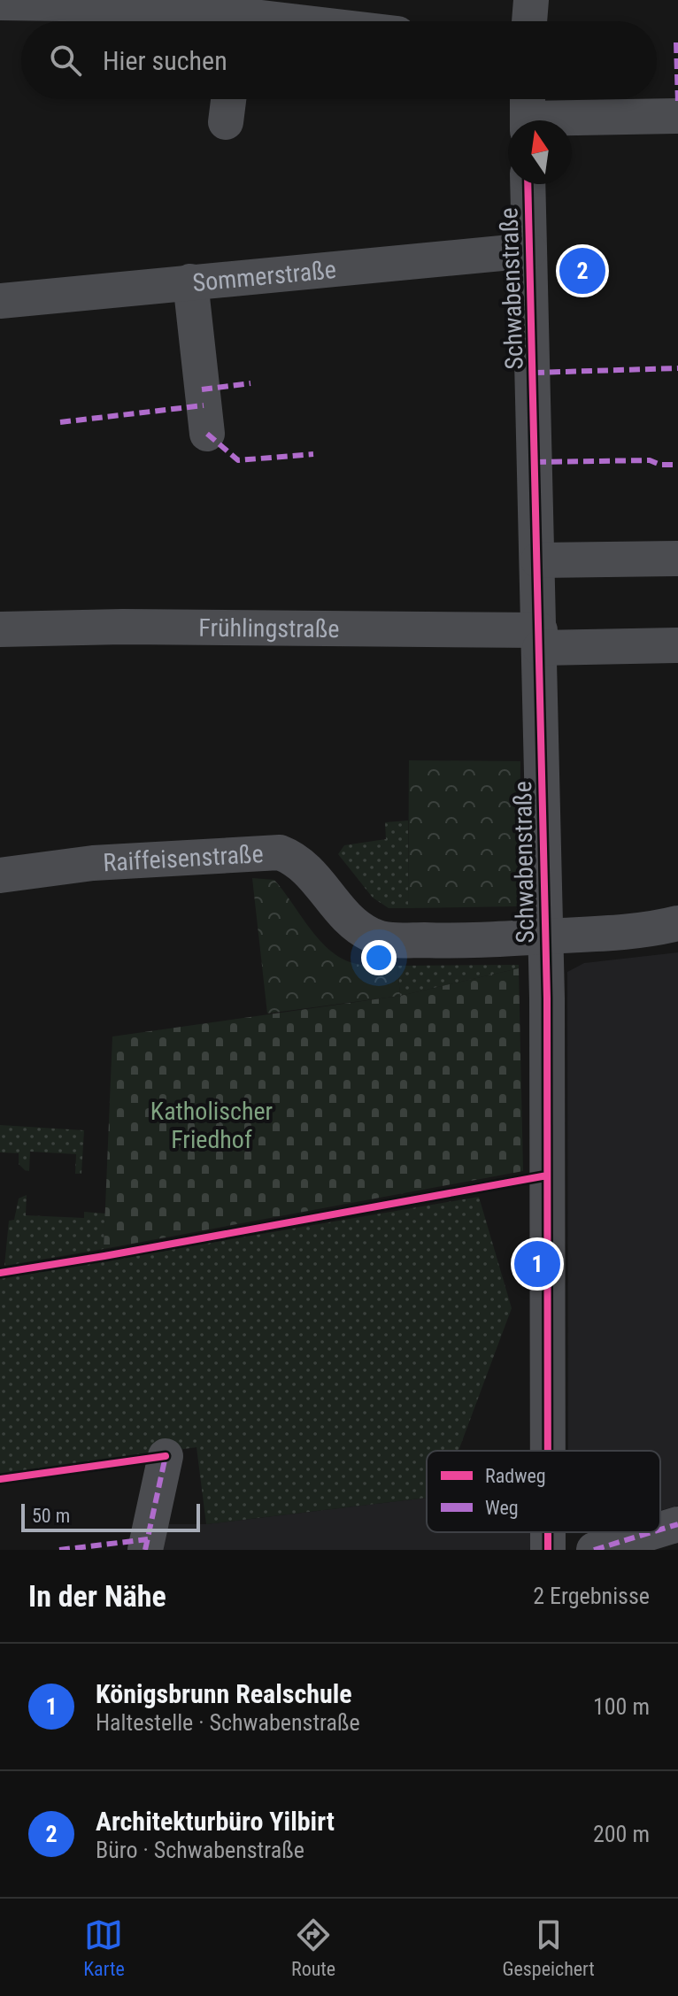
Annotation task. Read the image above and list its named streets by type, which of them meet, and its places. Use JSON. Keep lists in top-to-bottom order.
{
  "streets": {
    "street": [
      "Sommerstraße",
      "Schwabenstraße",
      "Frühlingstraße",
      "Raiffeisenstraße"
    ]
  },
  "crossings": [
    ["Sommerstraße", "Schwabenstraße"],
    ["Schwabenstraße", "Frühlingstraße"],
    ["Schwabenstraße", "Raiffeisenstraße"]
  ],
  "parks": ["Katholischer Friedhof"],
  "legend": ["Radweg", "Weg"],
  "scale_bar": "50 m",
  "north": "top",
  "page": {
    "search": "Hier suchen",
    "pins": ["2", "1"],
    "scale": "50 m",
    "heading": ["In der Nähe", "2 Ergebnisse"],
    "list": [
      {
        "mark": "1",
        "name": "Königsbrunn Realschule",
        "note": "Haltestelle · Schwabenstraße",
        "value": "100 m"
      },
      {
        "mark": "2",
        "name": "Architekturbüro Yilbirt",
        "note": "Büro · Schwabenstraße",
        "value": "200 m"
      }
    ],
    "nav": ["Karte", "Route", "Gespeichert"]
  }
}
